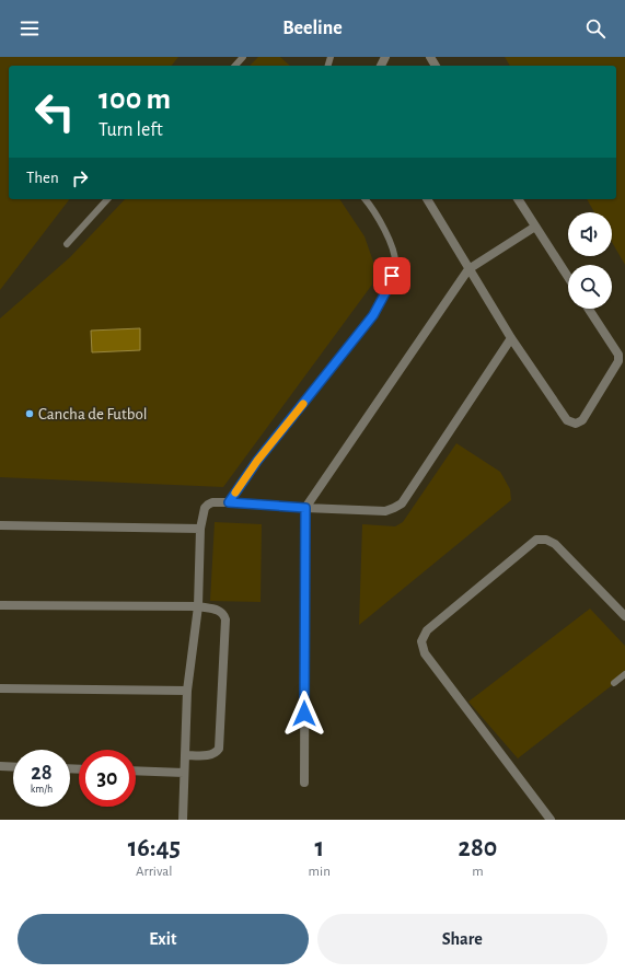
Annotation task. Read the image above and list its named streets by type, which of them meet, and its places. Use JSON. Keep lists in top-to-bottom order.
{
  "places": ["Cancha de Futbol"],
  "page": {
    "header": "Beeline",
    "turn": ["100 m", "Turn left"],
    "then": "Then",
    "speed": "28 km/h",
    "limit": "30",
    "eta": [
      "16:45",
      "Arrival",
      "1",
      "min",
      "280",
      "m"
    ],
    "buttons": ["Exit", "Share"]
  }
}
